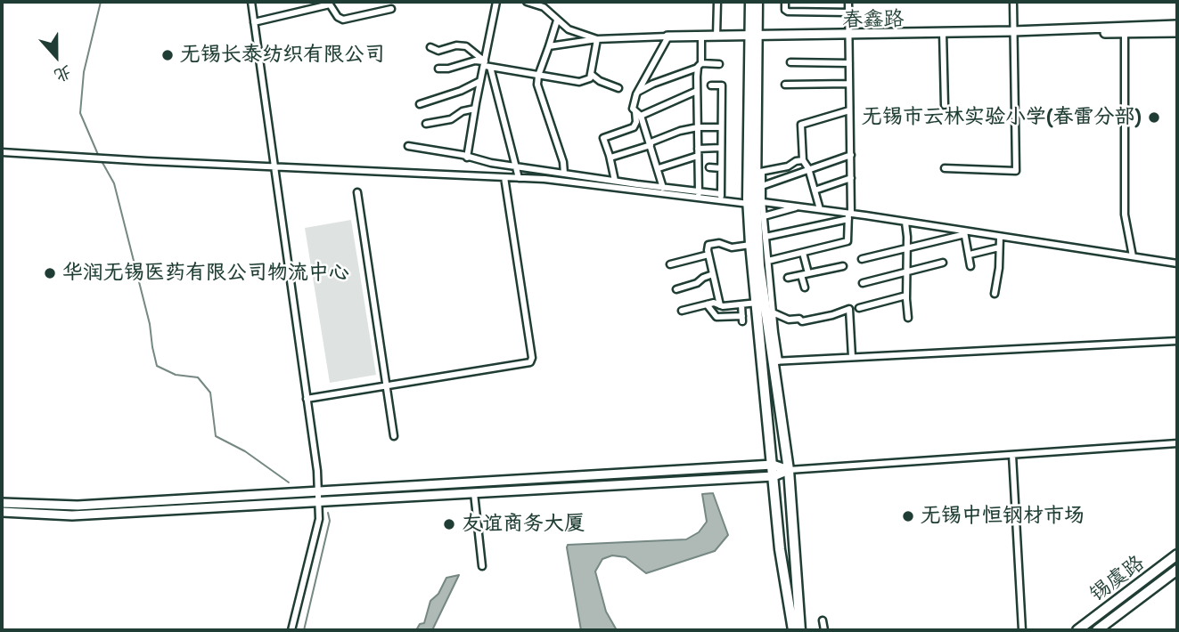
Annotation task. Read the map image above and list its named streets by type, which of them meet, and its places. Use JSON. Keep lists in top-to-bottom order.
{
  "streets": {
    "main road": ["春鑫路", "锡虞路"]
  },
  "places": [
    "无锡长泰纺织有限公司",
    "无锡市云林实验小学(春雷分部)",
    "华润无锡医药有限公司物流中心",
    "无锡中恒钢材市场",
    "友谊商务大厦"
  ],
  "north": "bottom"
}
